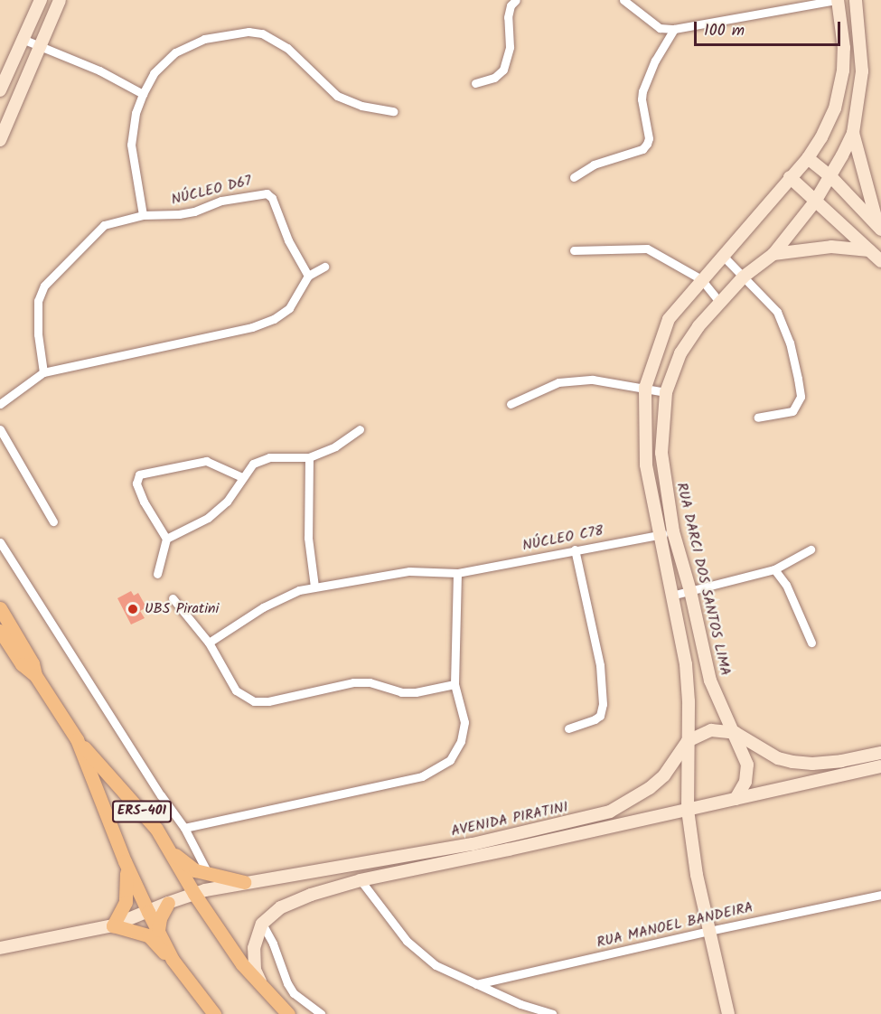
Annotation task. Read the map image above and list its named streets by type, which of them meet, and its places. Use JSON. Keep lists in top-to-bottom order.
{
  "streets": {
    "main road": ["ERS-401"],
    "street": [
      "NÚCLEO D67",
      "NÚCLEO C78",
      "RUA DARCI DOS SANTOS LIMA",
      "AVENIDA PIRATINI",
      "RUA MANOEL BANDEIRA"
    ]
  },
  "crossings": [
    ["NÚCLEO C78", "RUA DARCI DOS SANTOS LIMA"],
    ["RUA DARCI DOS SANTOS LIMA", "AVENIDA PIRATINI"],
    ["RUA DARCI DOS SANTOS LIMA", "RUA MANOEL BANDEIRA"],
    ["ERS-401", "AVENIDA PIRATINI"]
  ],
  "places": ["UBS Piratini"],
  "scale_bar": "100 m"
}
